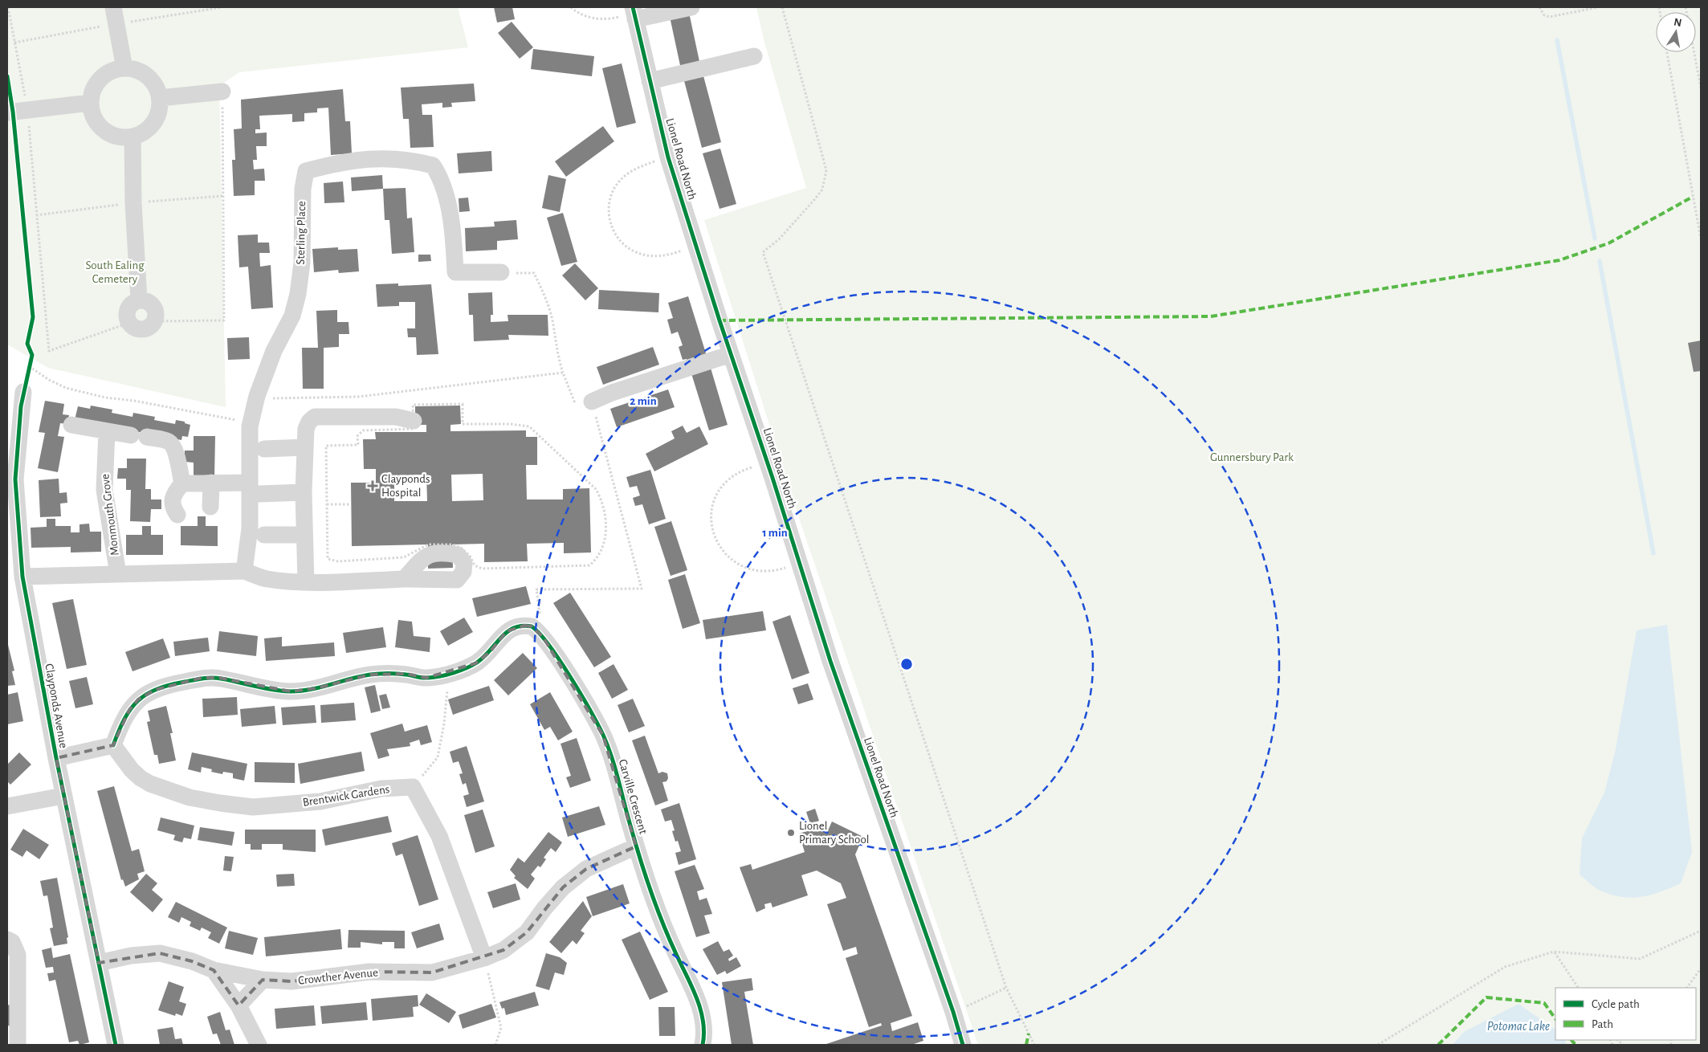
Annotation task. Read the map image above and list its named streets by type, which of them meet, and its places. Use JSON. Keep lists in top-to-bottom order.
{
  "streets": {
    "street": [
      "Lionel Road North",
      "Sterling Place",
      "Monmouth Grove",
      "Clayponds Avenue",
      "Brentwick Gardens",
      "Carville Crescent",
      "Crowther Avenue"
    ]
  },
  "crossings": [
    ["Clayponds Avenue", "Crowther Avenue"],
    ["Carville Crescent", "Crowther Avenue"]
  ],
  "water": ["Potomac Lake"],
  "parks": ["South Ealing Cemetery", "Gunnersbury Park"],
  "places": {
    "health": ["Clayponds Hospital"],
    "other": ["Lionel Primary School"]
  },
  "legend": ["Cycle path", "Path"],
  "north": "top",
  "rings": ["2 min", "1 min"]
}
